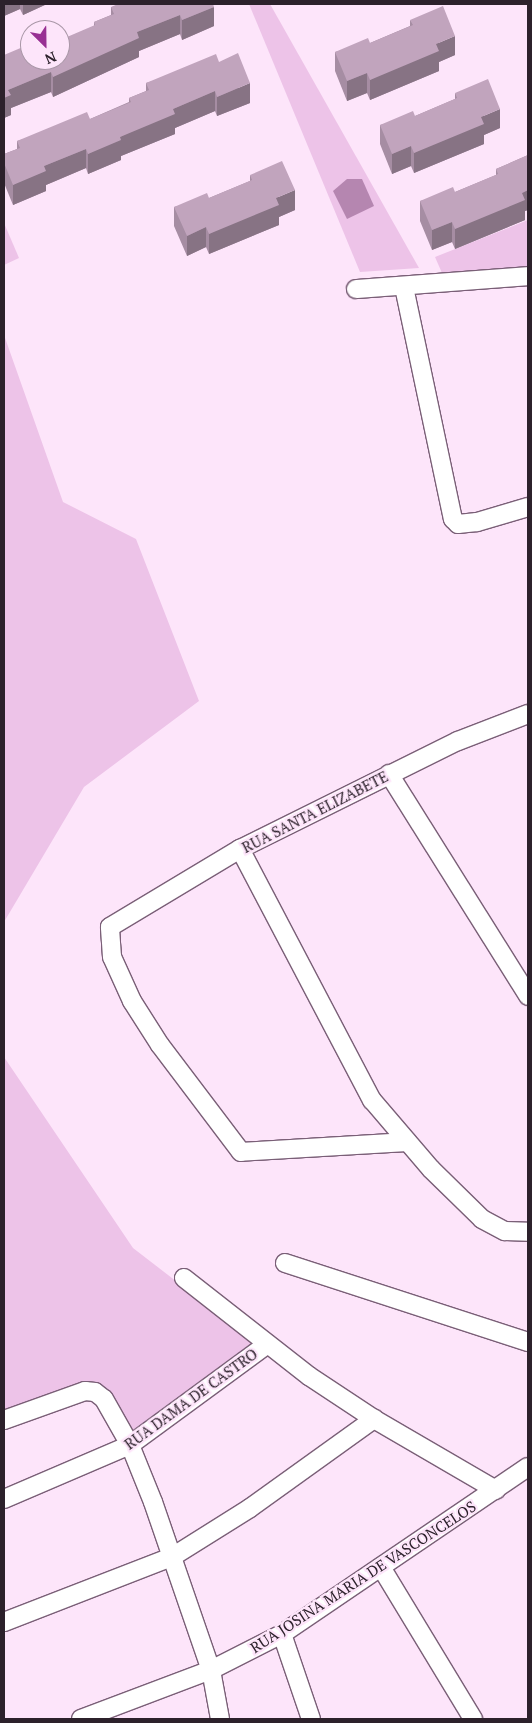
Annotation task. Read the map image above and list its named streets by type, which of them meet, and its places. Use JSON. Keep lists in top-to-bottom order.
{
  "streets": {
    "street": ["RUA SANTA ELIZABETE", "RUA DAMA DE CASTRO", "RUA JOSINA MARIA DE VASCONCELOS"]
  },
  "north": "bottom right"
}
